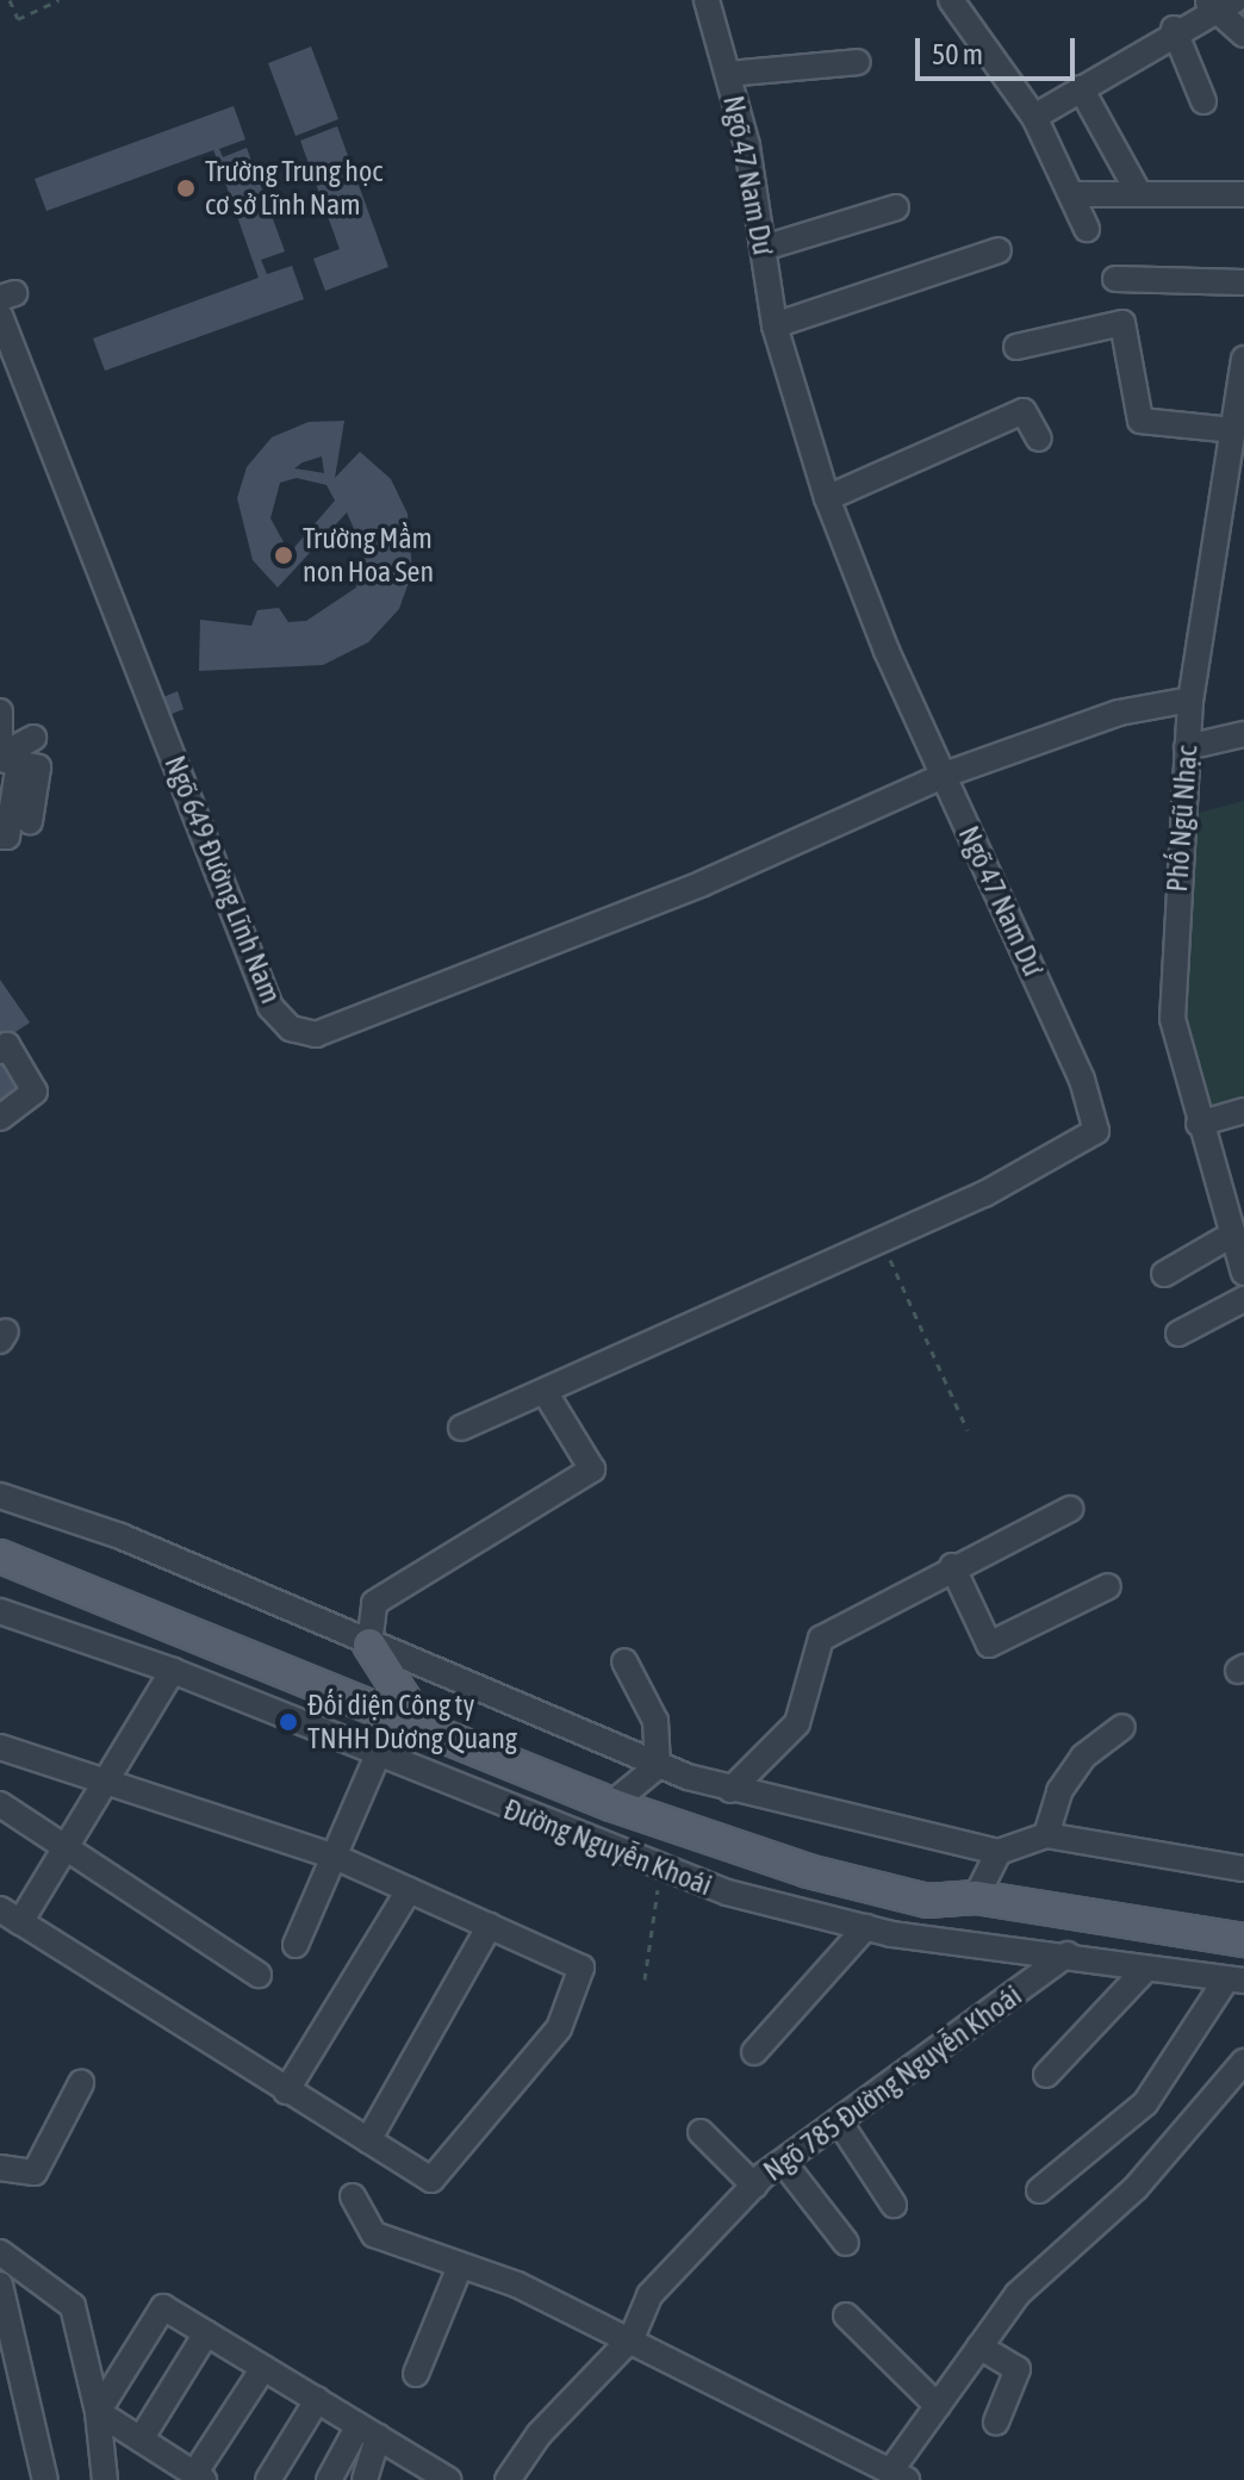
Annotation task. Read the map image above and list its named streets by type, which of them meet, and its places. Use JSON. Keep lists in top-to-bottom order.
{
  "streets": {
    "main road": ["Đường Nguyễn Khoái"],
    "street": [
      "Ngõ 47 Nam Dư",
      "Phố Ngũ Nhạc",
      "Ngõ 649 Đường Lĩnh Nam",
      "Ngõ 785 Đường Nguyễn Khoái"
    ]
  },
  "crossings": [
    ["Ngõ 47 Nam Dư", "Ngõ 649 Đường Lĩnh Nam"],
    ["Phố Ngũ Nhạc", "Ngõ 649 Đường Lĩnh Nam"],
    ["Đường Nguyễn Khoái", "Ngõ 785 Đường Nguyễn Khoái"]
  ],
  "places": ["Trường Trung học cơ sở Lĩnh Nam", "Trường Mầm non Hoa Sen", "Đối diện Công ty TNHH Dương Quang"],
  "scale_bar": "50 m"
}
